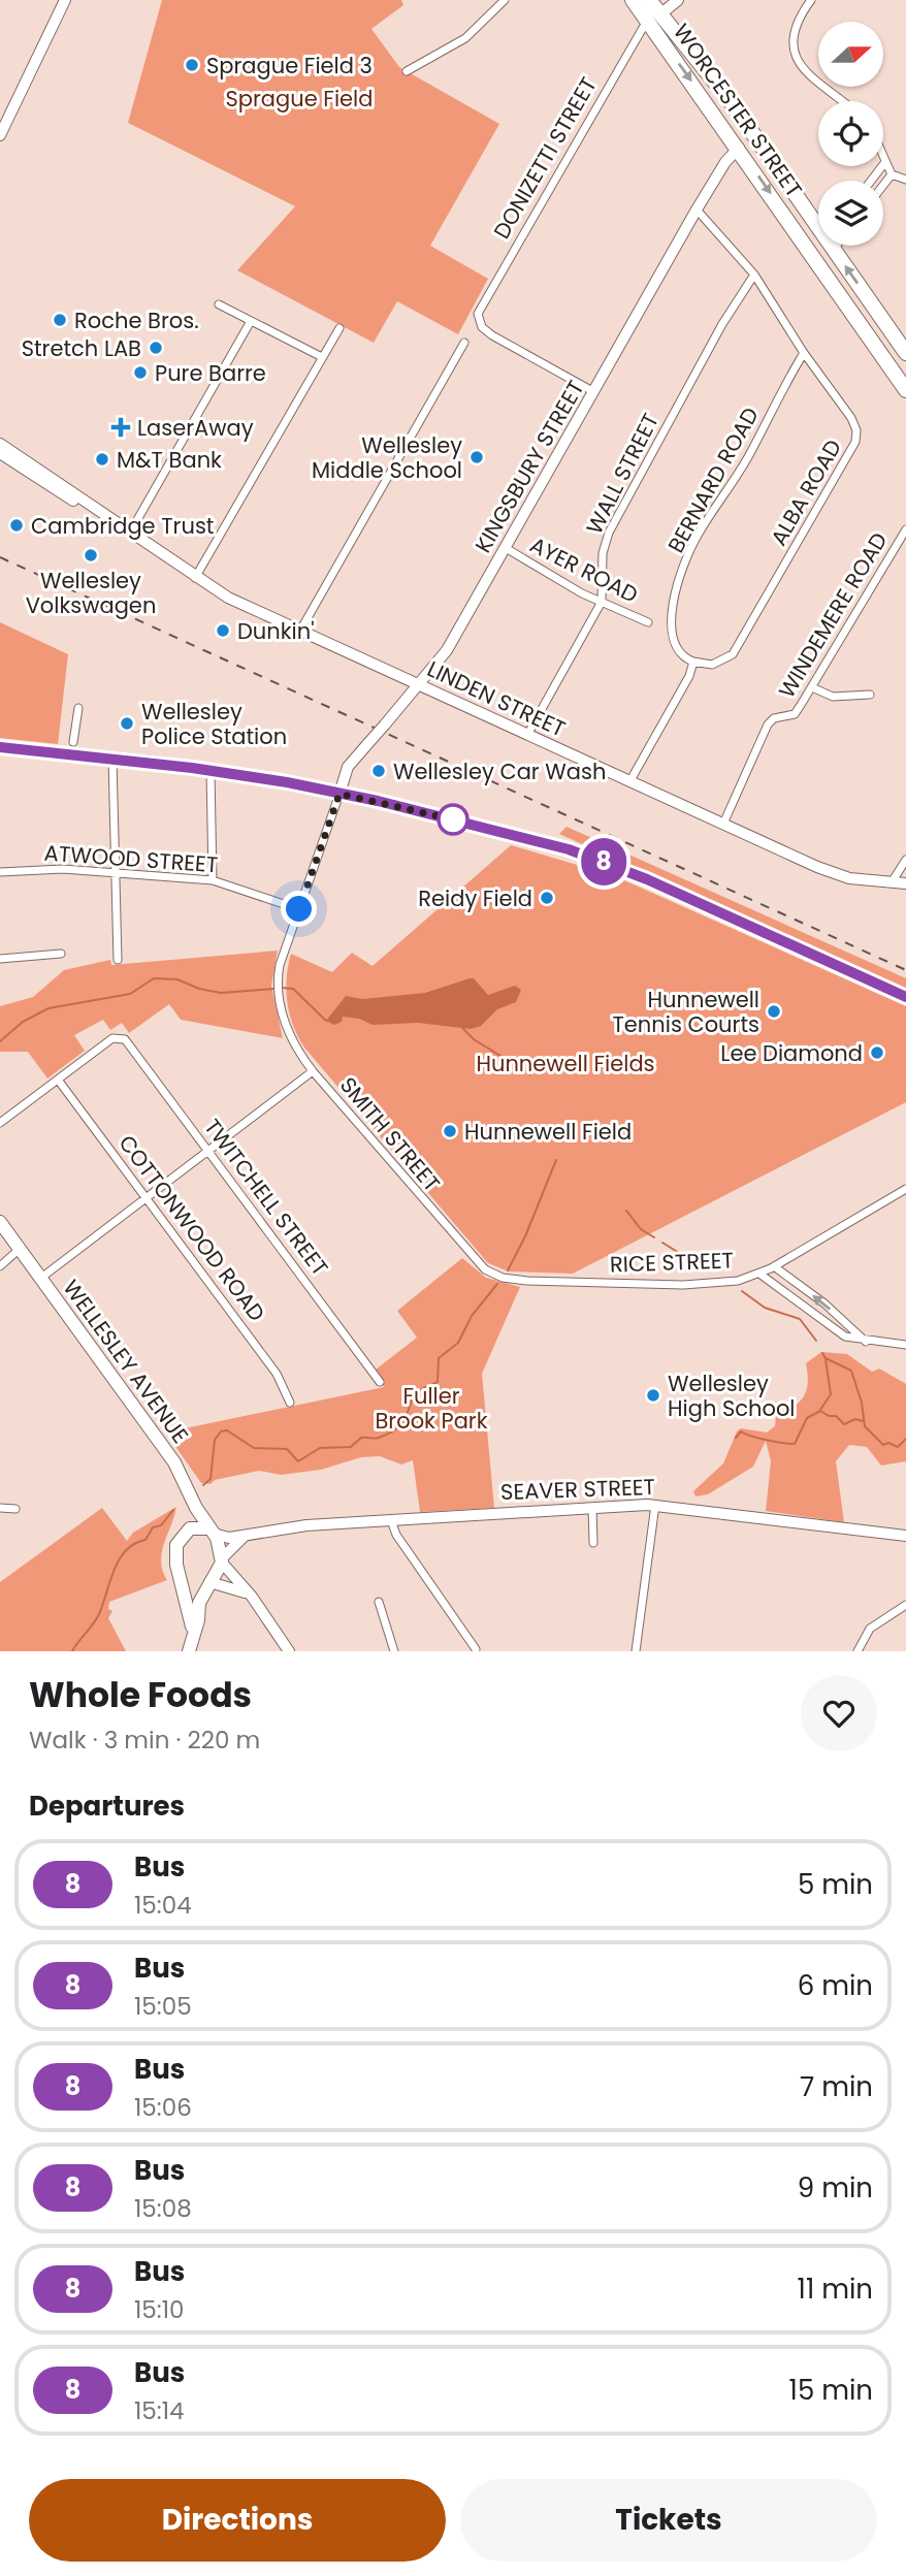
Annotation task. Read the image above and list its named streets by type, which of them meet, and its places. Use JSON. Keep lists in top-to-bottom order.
{
  "streets": {
    "highway": ["WORCESTER STREET"],
    "main road": ["WELLESLEY AVENUE"],
    "street": [
      "DONIZETTI STREET",
      "KINGSBURY STREET",
      "WALL STREET",
      "BERNARD ROAD",
      "ALBA ROAD",
      "AYER ROAD",
      "WINDEMERE ROAD",
      "LINDEN STREET",
      "ATWOOD STREET",
      "SMITH STREET",
      "TWITCHELL STREET",
      "COTTONWOOD ROAD",
      "RICE STREET",
      "SEAVER STREET"
    ]
  },
  "crossings": [
    ["WORCESTER STREET", "DONIZETTI STREET"],
    ["WORCESTER STREET", "KINGSBURY STREET"],
    ["DONIZETTI STREET", "KINGSBURY STREET"],
    ["KINGSBURY STREET", "ALBA ROAD"],
    ["KINGSBURY STREET", "AYER ROAD"],
    ["KINGSBURY STREET", "LINDEN STREET"],
    ["KINGSBURY STREET", "SMITH STREET"],
    ["WALL STREET", "ALBA ROAD"],
    ["WALL STREET", "AYER ROAD"],
    ["WALL STREET", "LINDEN STREET"],
    ["BERNARD ROAD", "ALBA ROAD"],
    ["WINDEMERE ROAD", "LINDEN STREET"],
    ["ATWOOD STREET", "SMITH STREET"],
    ["SMITH STREET", "RICE STREET"],
    ["TWITCHELL STREET", "COTTONWOOD ROAD"],
    ["WELLESLEY AVENUE", "SEAVER STREET"]
  ],
  "parks": ["Sprague Field", "Hunnewell Fields", "Fuller Brook Park"],
  "places": {
    "other": [
      "Sprague Field 3",
      "Roche Bros.",
      "Stretch LAB",
      "Pure Barre",
      "Wellesley Middle School",
      "M&T Bank",
      "Cambridge Trust",
      "Wellesley Volkswagen",
      "Dunkin'",
      "Wellesley Police Station",
      "Wellesley Car Wash",
      "Reidy Field",
      "Hunnewell Tennis Courts",
      "Lee Diamond",
      "Hunnewell Field",
      "Wellesley High School"
    ],
    "health": ["LaserAway"]
  },
  "lines": ["bus line 8"],
  "north": "right",
  "page": {
    "on_map": "8",
    "heading": [
      ["Whole Foods", "Walk · 3 min · 220 m"],
      "Departures"
    ],
    "list": [
      {
        "mark": "8",
        "name": "Bus",
        "note": "15:04",
        "value": "5 min"
      },
      {
        "mark": "8",
        "name": "Bus",
        "note": "15:05",
        "value": "6 min"
      },
      {
        "mark": "8",
        "name": "Bus",
        "note": "15:06",
        "value": "7 min"
      },
      {
        "mark": "8",
        "name": "Bus",
        "note": "15:08",
        "value": "9 min"
      },
      {
        "mark": "8",
        "name": "Bus",
        "note": "15:10",
        "value": "11 min"
      },
      {
        "mark": "8",
        "name": "Bus",
        "note": "15:14",
        "value": "15 min"
      }
    ],
    "buttons": ["Directions", "Tickets"]
  }
}
